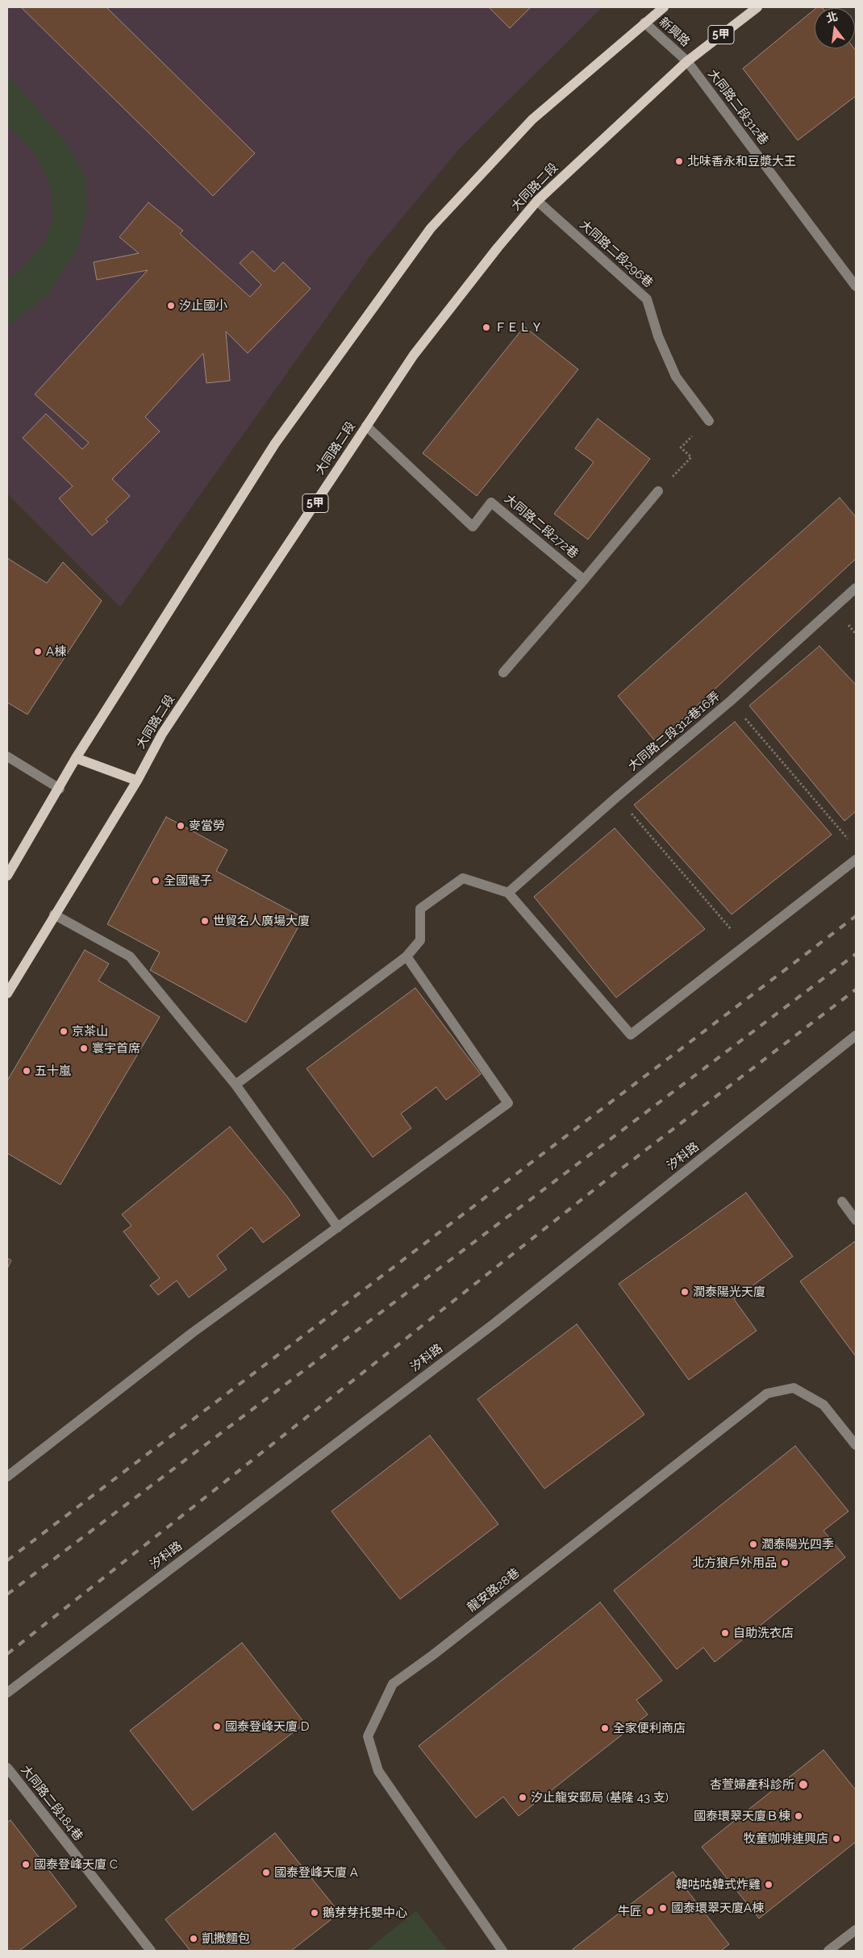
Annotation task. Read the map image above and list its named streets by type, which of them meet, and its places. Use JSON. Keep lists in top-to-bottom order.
{
  "streets": {
    "main road": ["5甲", "大同路二段"],
    "street": [
      "新興路",
      "大同路二段312巷",
      "大同路二段296巷",
      "大同路二段272巷",
      "大同路二段312巷16弄",
      "汐科路",
      "龍安路28巷",
      "大同路二段184巷"
    ]
  },
  "crossings": [
    ["新興路", "大同路二段312巷"],
    ["新興路", "大同路二段"],
    ["大同路二段312巷", "大同路二段"],
    ["大同路二段", "大同路二段296巷"],
    ["大同路二段", "大同路二段272巷"]
  ],
  "places": [
    "北味香永和豆漿大王",
    "汐止國小",
    "ＦＥＬＹ",
    "A棟",
    "麥當勞",
    "全國電子",
    "世貿名人廣場大廈",
    "京茶山",
    "寰宇首席",
    "五十嵐",
    "潤泰陽光天廈",
    "潤泰陽光四季",
    "北方狼戶外用品",
    "自助洗衣店",
    "國泰登峰天廈 D",
    "全家便利商店",
    "杏萱婦產科診所",
    "汐止龍安郵局 (基隆 43 支)",
    "國泰環翠天廈Ｂ棟",
    "牧童咖啡連興店",
    "國泰登峰天廈 C",
    "國泰登峰天廈 A",
    "韓咕咕韓式炸雞",
    "國泰環翠天廈A棟",
    "牛匠",
    "鵝芽芽托嬰中心",
    "凱撒麵包"
  ],
  "north": "top"
}
